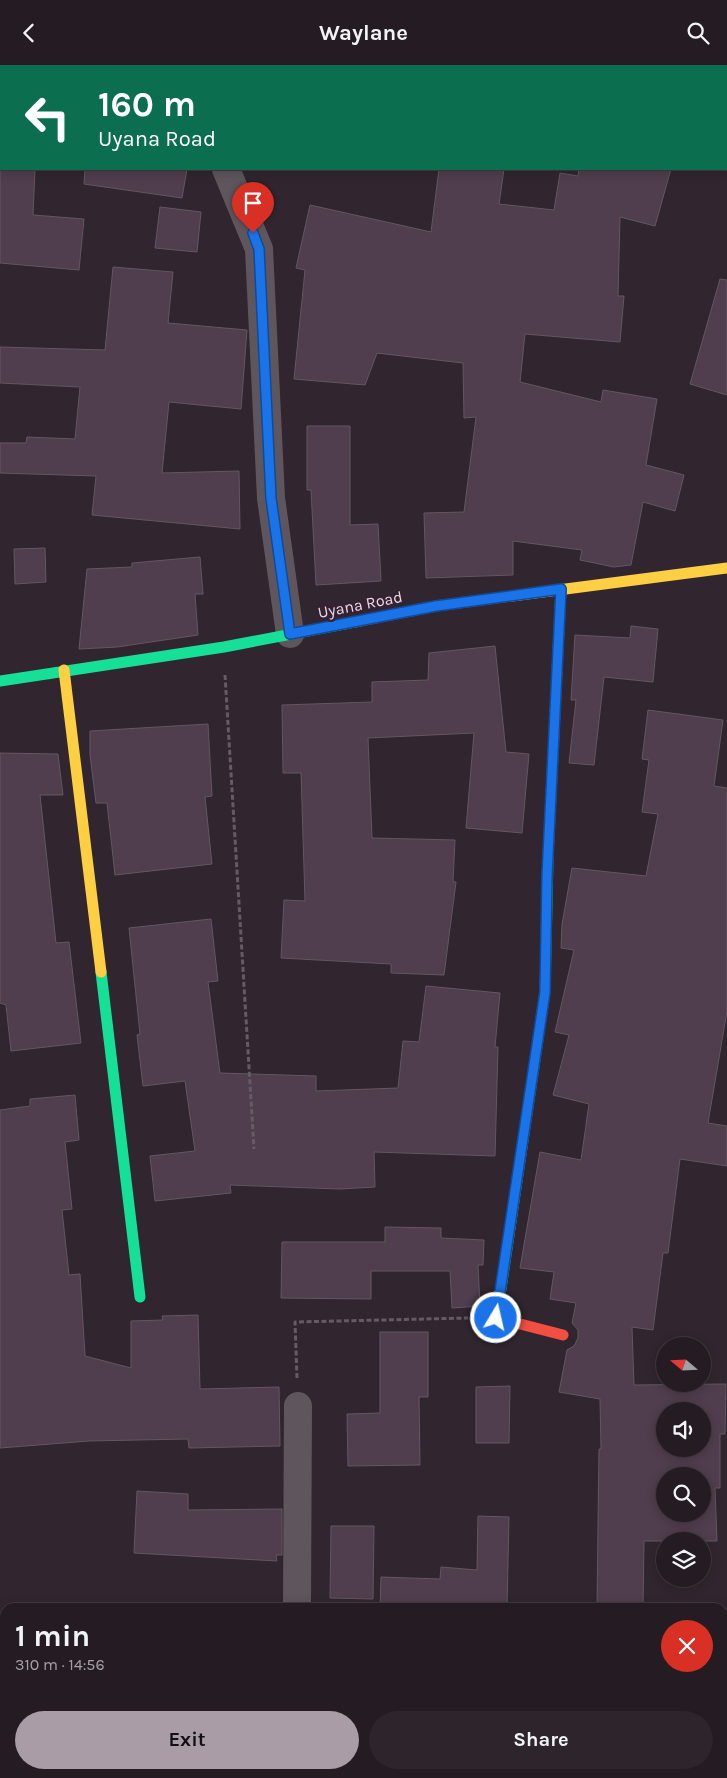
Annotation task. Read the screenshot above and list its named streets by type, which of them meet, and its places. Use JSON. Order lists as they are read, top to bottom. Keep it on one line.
{"streets":{"street":["Uyana Road"]},"north":"left","page":{"header":"Waylane","turn":["160 m","Uyana Road"],"heading":["1 min","310 m · 14:56"],"buttons":["Exit","Share"]}}
